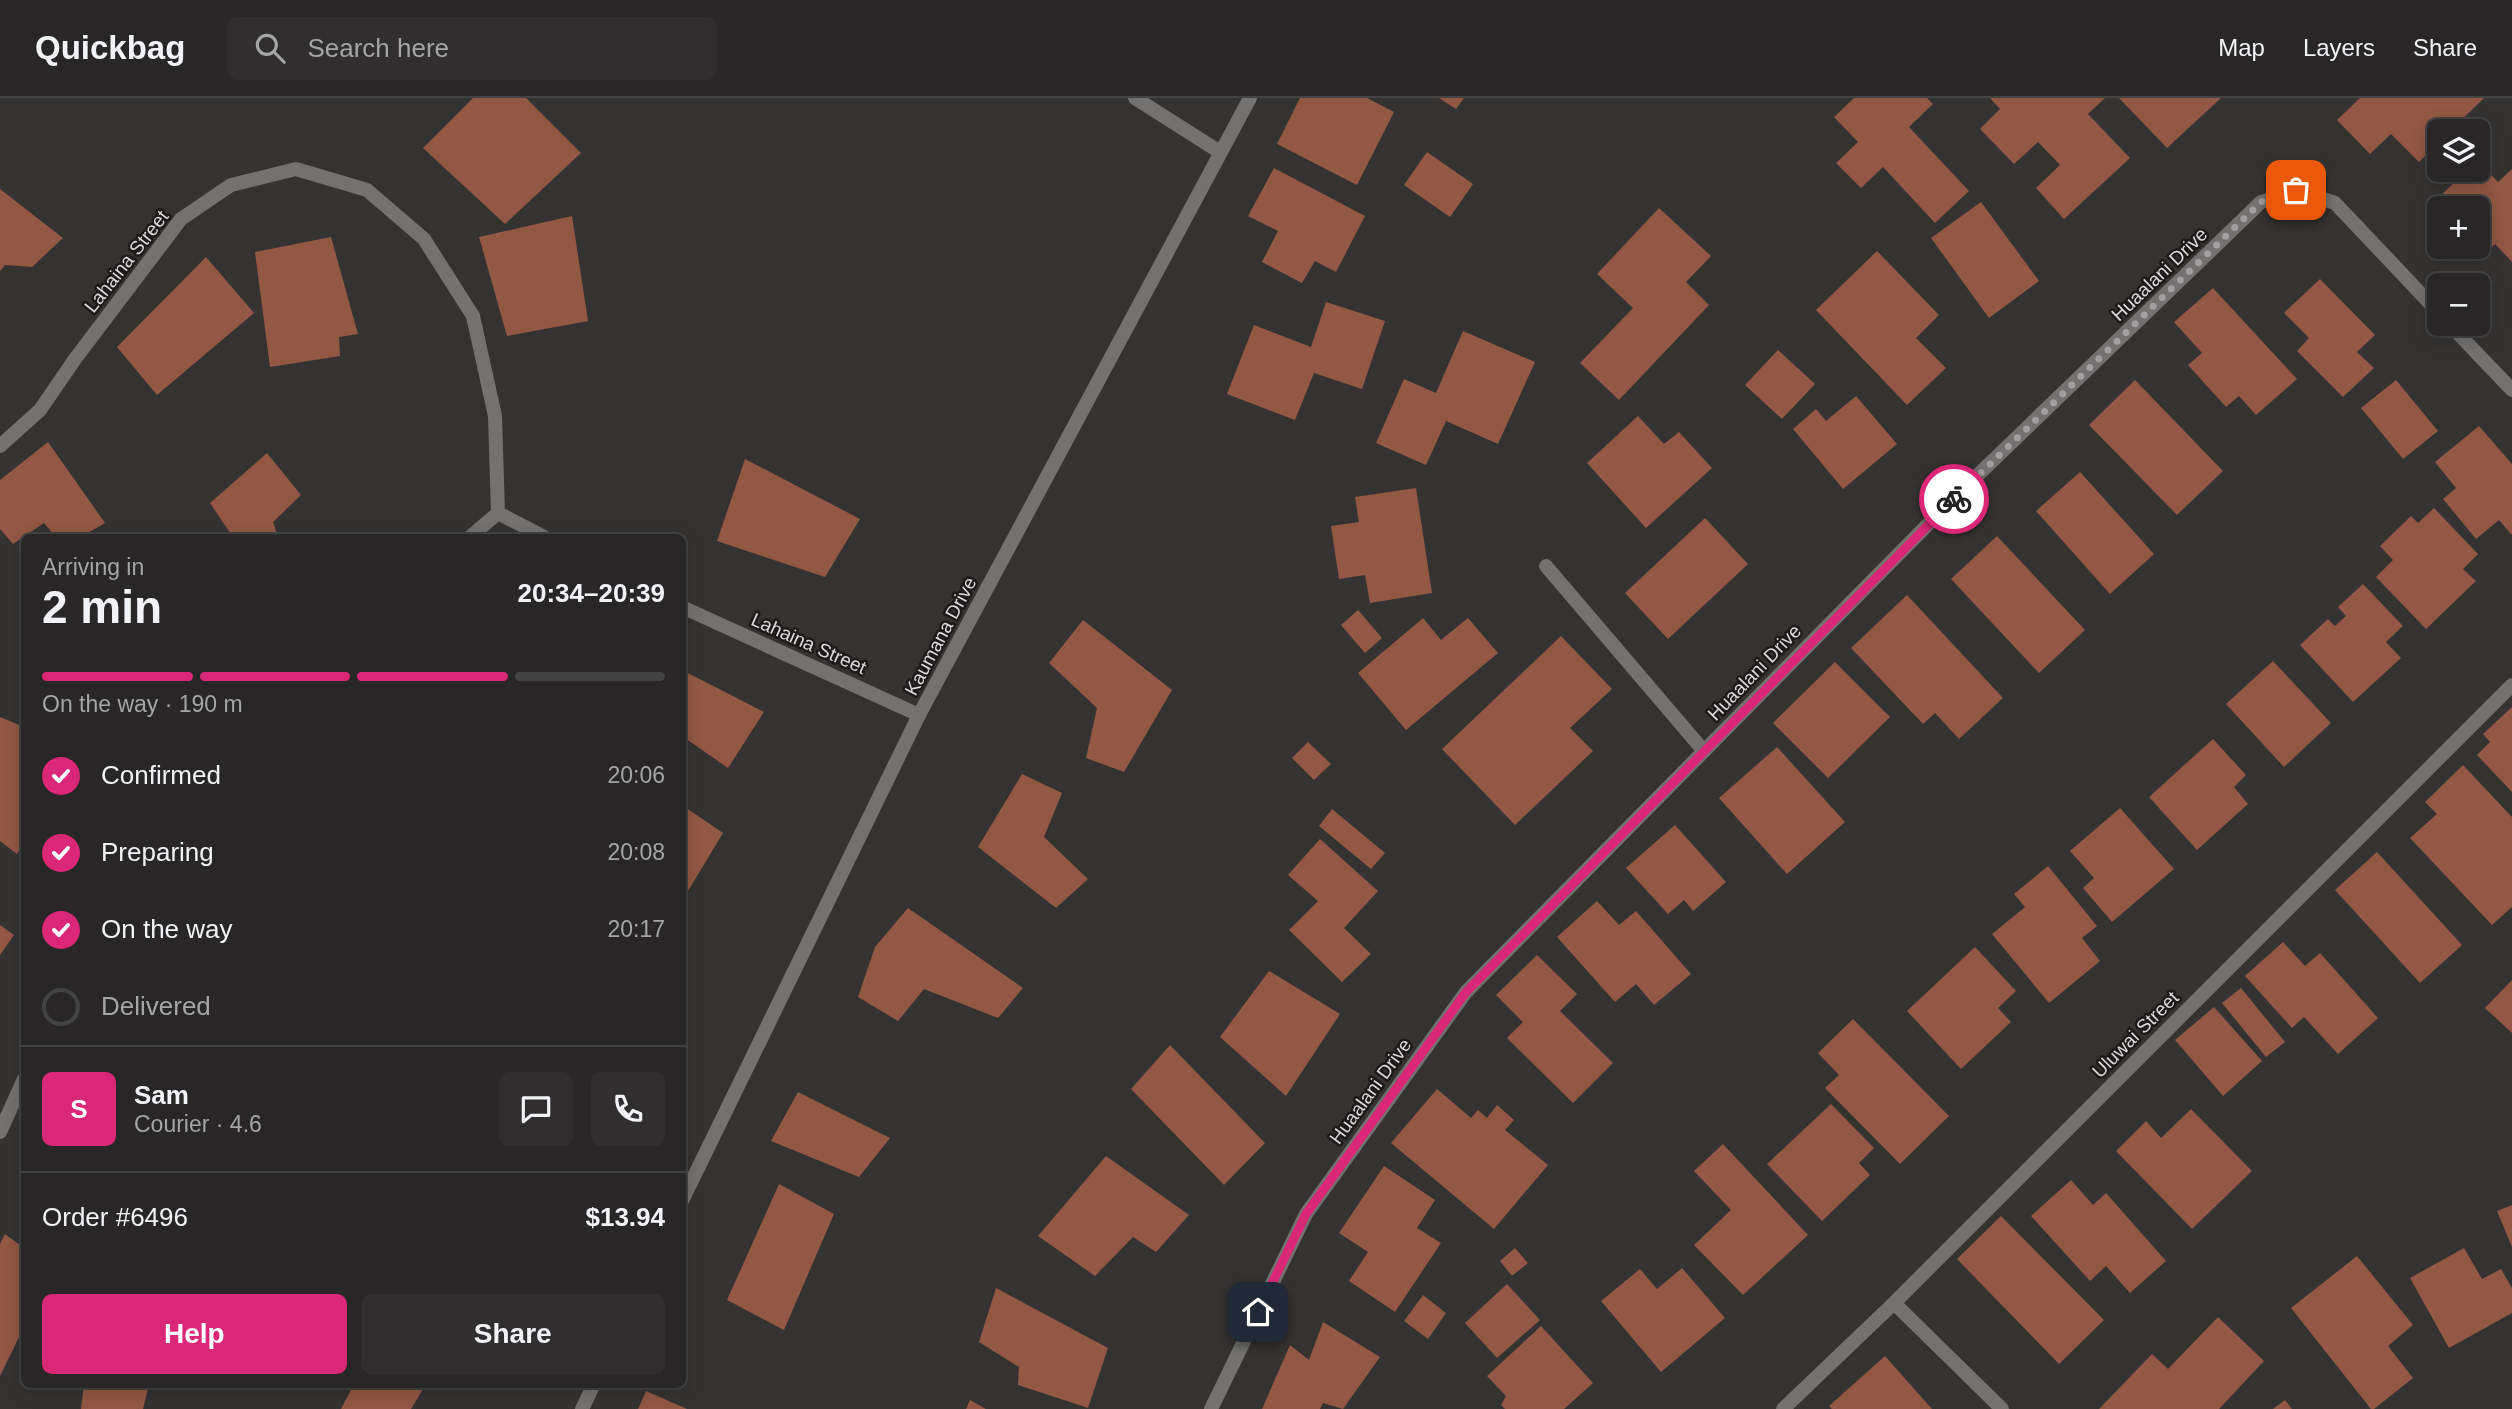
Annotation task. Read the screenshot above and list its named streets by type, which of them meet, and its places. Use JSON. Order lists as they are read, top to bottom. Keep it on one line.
{"streets":{"street":["Lahaina Street","Huaalani Drive","Kaumana Drive","Uluwai Street"]},"crossings":[["Lahaina Street","Kaumana Drive"]],"page":{"header":"Quickbag","search":"Search here","nav":["Map","Layers","Share"],"map_buttons":["+","−"],"heading":["2 min","Arriving in","20:34–20:39"],"panel":["Sam","Courier · 4.6","Order #6496","$13.94"],"bar":"On the way · 190 m","list":[["Confirmed","20:06"],["Preparing","20:08"],["On the way","20:17"],"Delivered"],"round":"S","buttons":["Help","Share"]}}
